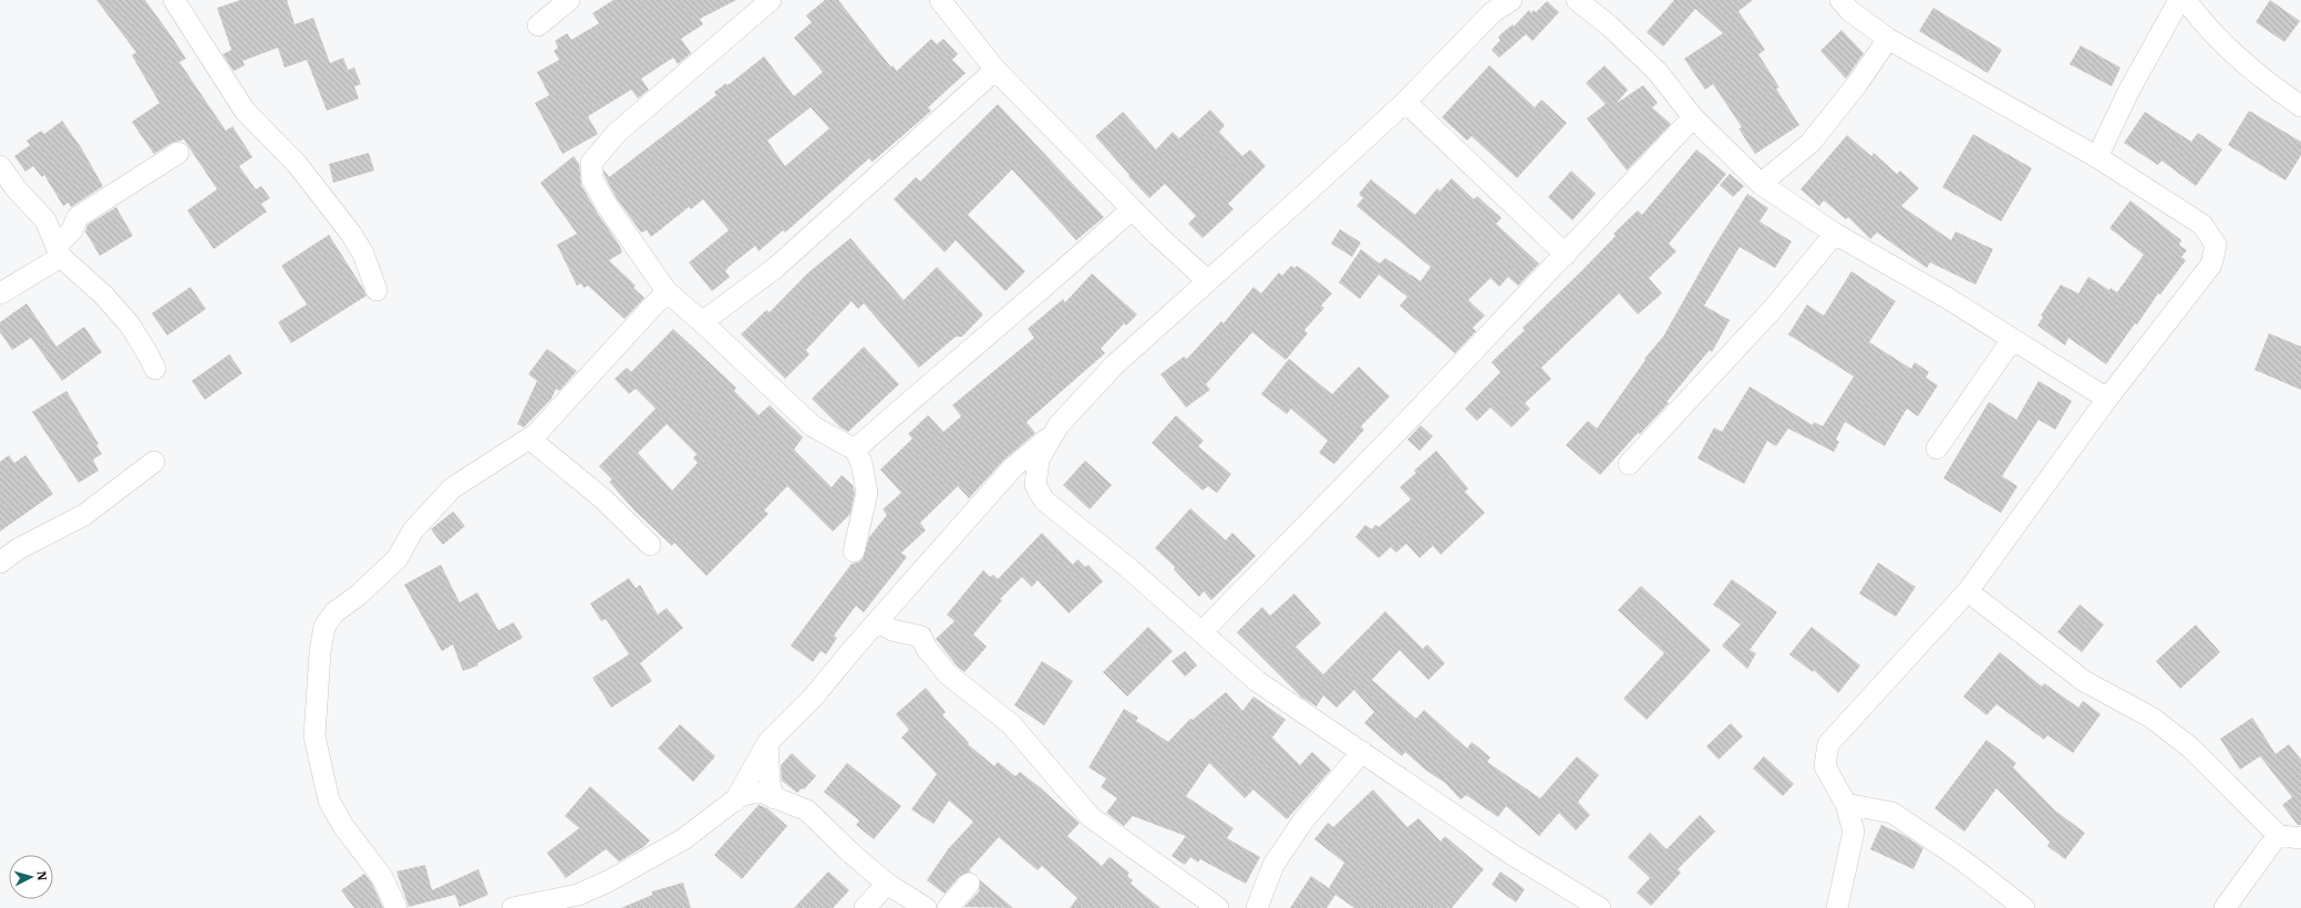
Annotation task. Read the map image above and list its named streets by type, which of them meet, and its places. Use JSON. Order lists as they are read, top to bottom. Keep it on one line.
{"north":"right"}
